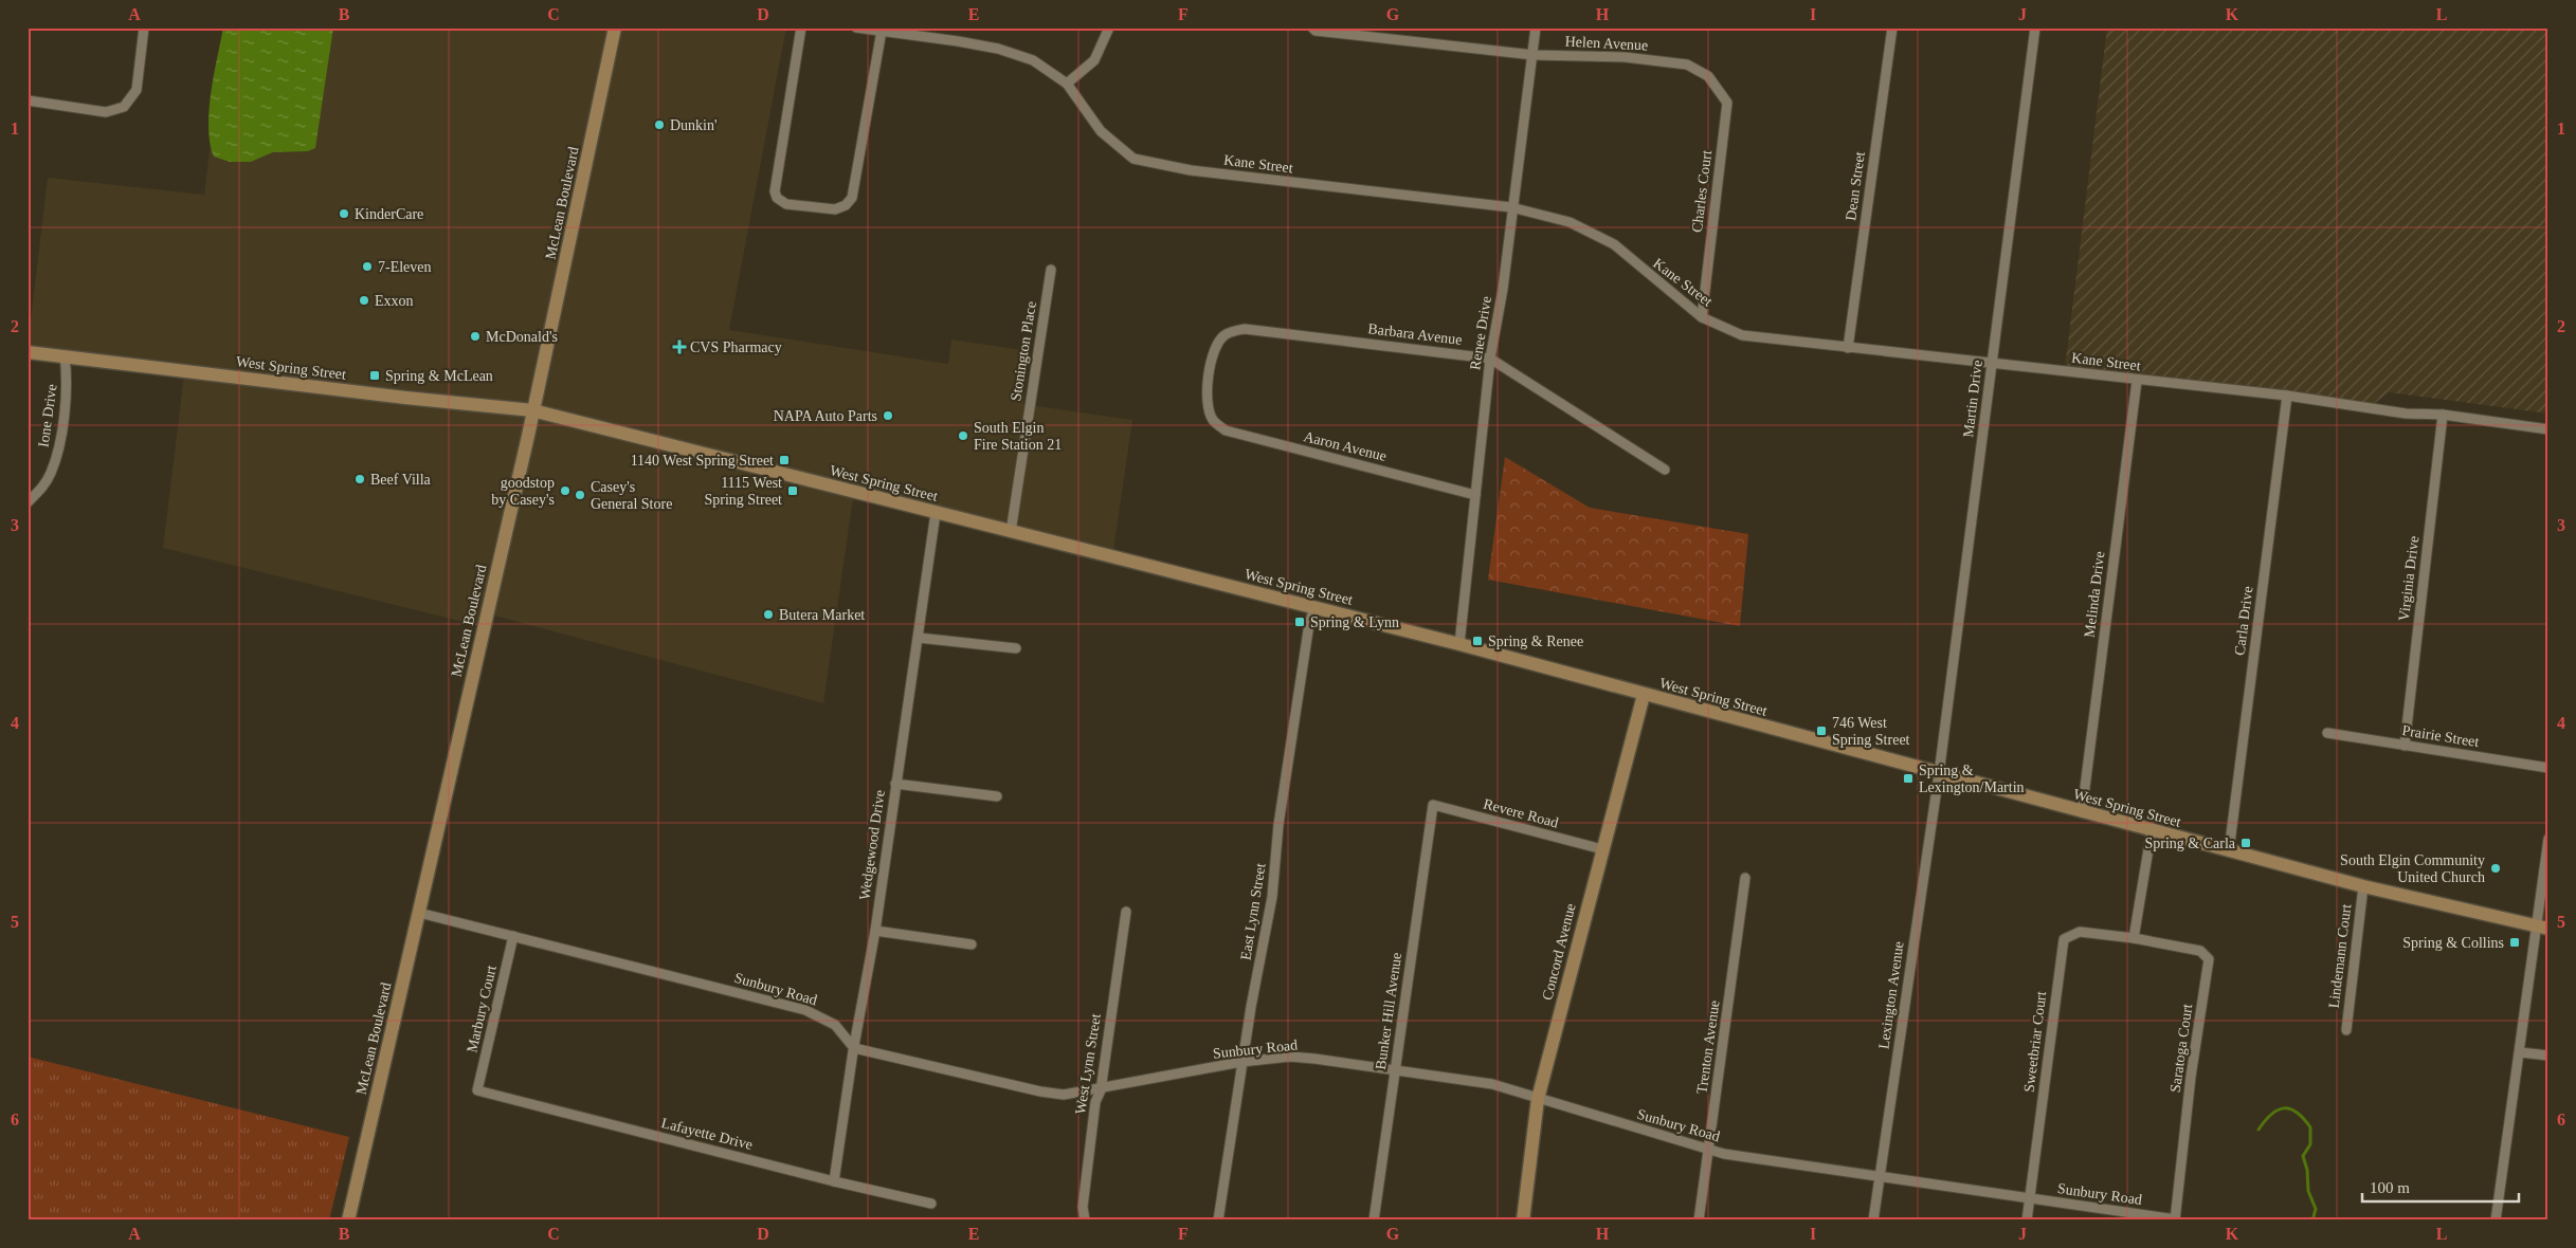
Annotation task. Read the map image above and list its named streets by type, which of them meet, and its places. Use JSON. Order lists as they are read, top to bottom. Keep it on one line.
{"streets":{"main road":["McLean Boulevard","West Spring Street","Concord Avenue"],"street":["Helen Avenue","Kane Street","Dean Street","Charles Court","Renee Drive","Barbara Avenue","Stonington Place","Martin Drive","Ione Drive","Aaron Avenue","Virginia Drive","Melinda Drive","Carla Drive","Prairie Street","Revere Road","Wedgewood Drive","East Lynn Street","Lindemann Court","Sunbury Road","Lexington Avenue","Marbury Court","Bunker Hill Avenue","Sweetbriar Court","Trenton Avenue","Saratoga Court","West Lynn Street","Lafayette Drive"]},"crossings":[["Helen Avenue","Charles Court"],["Helen Avenue","Renee Drive"],["Kane Street","Dean Street"],["Kane Street","Charles Court"],["Kane Street","Renee Drive"],["Kane Street","Martin Drive"],["Kane Street","Virginia Drive"],["Kane Street","Melinda Drive"],["Kane Street","Carla Drive"],["McLean Boulevard","West Spring Street"],["McLean Boulevard","Sunbury Road"],["Renee Drive","Barbara Avenue"],["Renee Drive","West Spring Street"],["Renee Drive","Aaron Avenue"],["Barbara Avenue","Aaron Avenue"],["Stonington Place","West Spring Street"],["West Spring Street","Martin Drive"],["West Spring Street","Ione Drive"],["West Spring Street","Melinda Drive"],["West Spring Street","Carla Drive"],["West Spring Street","Wedgewood Drive"],["West Spring Street","East Lynn Street"],["West Spring Street","Concord Avenue"],["West Spring Street","Lindemann Court"],["West Spring Street","Lexington Avenue"],["Martin Drive","Lexington Avenue"],["Virginia Drive","Prairie Street"],["Revere Road","Concord Avenue"],["Revere Road","Bunker Hill Avenue"],["Wedgewood Drive","Sunbury Road"],["Wedgewood Drive","Lafayette Drive"],["East Lynn Street","Sunbury Road"],["Concord Avenue","Sunbury Road"],["Sunbury Road","Lexington Avenue"],["Sunbury Road","Marbury Court"],["Sunbury Road","Bunker Hill Avenue"],["Sunbury Road","Sweetbriar Court"],["Sunbury Road","Trenton Avenue"],["Sunbury Road","Saratoga Court"],["Sunbury Road","West Lynn Street"],["Marbury Court","Lafayette Drive"],["Sweetbriar Court","Saratoga Court"]],"places":{"other":["Dunkin'","KinderCare","7-Eleven","Exxon","McDonald's","NAPA Auto Parts","South Elgin Fire Station 21","Beef Villa","goodstop by Casey's","Casey's General Store","Butera Market","South Elgin Community United Church"],"health":["CVS Pharmacy"],"transit":["Spring & McLean","1140 West Spring Street","1115 West Spring Street","Spring & Lynn","Spring & Renee","746 West Spring Street","Spring & Lexington/Martin","Spring & Carla","Spring & Collins"]},"scale_bar":"100 m","grid":{"columns":["A","B","C","D","E","F","G","H","I","J","K","L"],"rows":["1","2","3","4","5","6"]}}
